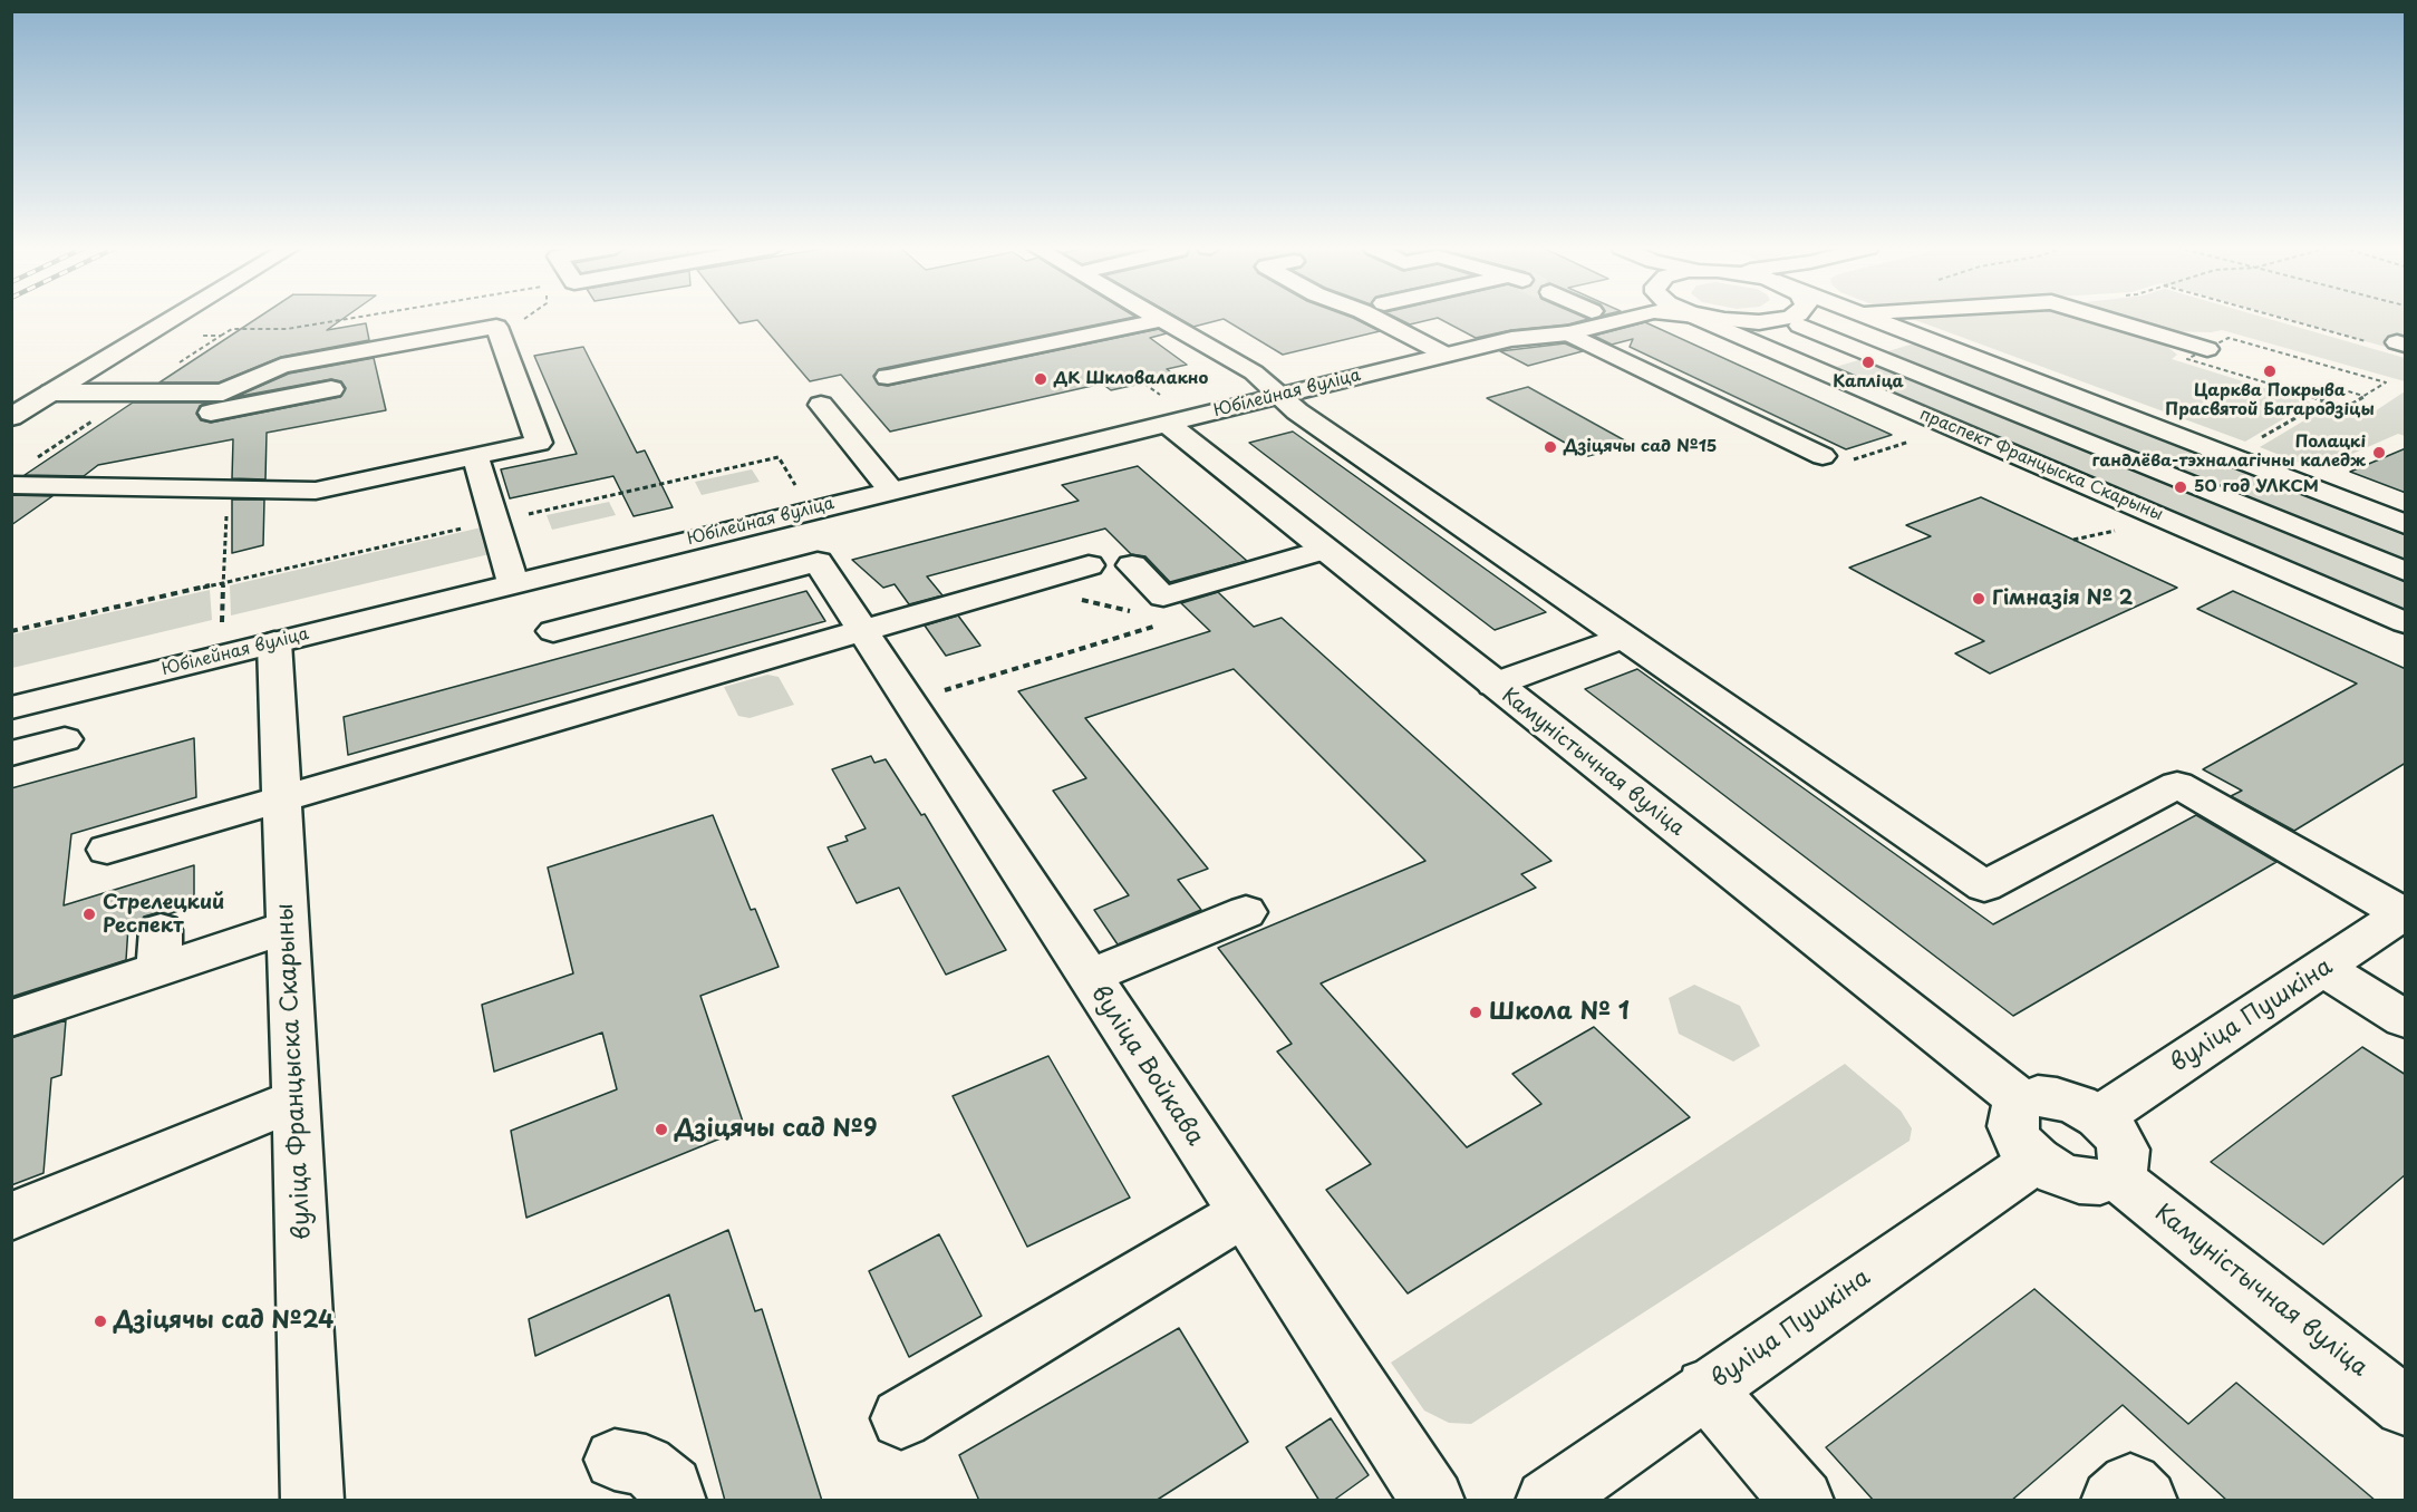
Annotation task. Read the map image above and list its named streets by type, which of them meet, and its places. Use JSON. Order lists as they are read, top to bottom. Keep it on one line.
{"streets":{"street":["Юбілейная вуліца","праспект Францыска Скарыны","Камуністычная вуліца","вуліца Пушкіна","вуліца Войкава","вуліца Францыска Скарыны"]},"crossings":[["Юбілейная вуліца","Камуністычная вуліца"],["Юбілейная вуліца","вуліца Францыска Скарыны"],["Камуністычная вуліца","вуліца Пушкіна"]],"places":["Капліца","Царква Покрыва Прасвятой Багародзіцы","ДК Шкловалакно","Дзіцячы сад №15","Полацкі гандлёва-тэхналагічны каледж","50 год УЛКСМ","Гімназія № 2","Стрелецкий Респект","Школа № 1","Дзіцячы сад №9","Дзіцячы сад №24"]}
